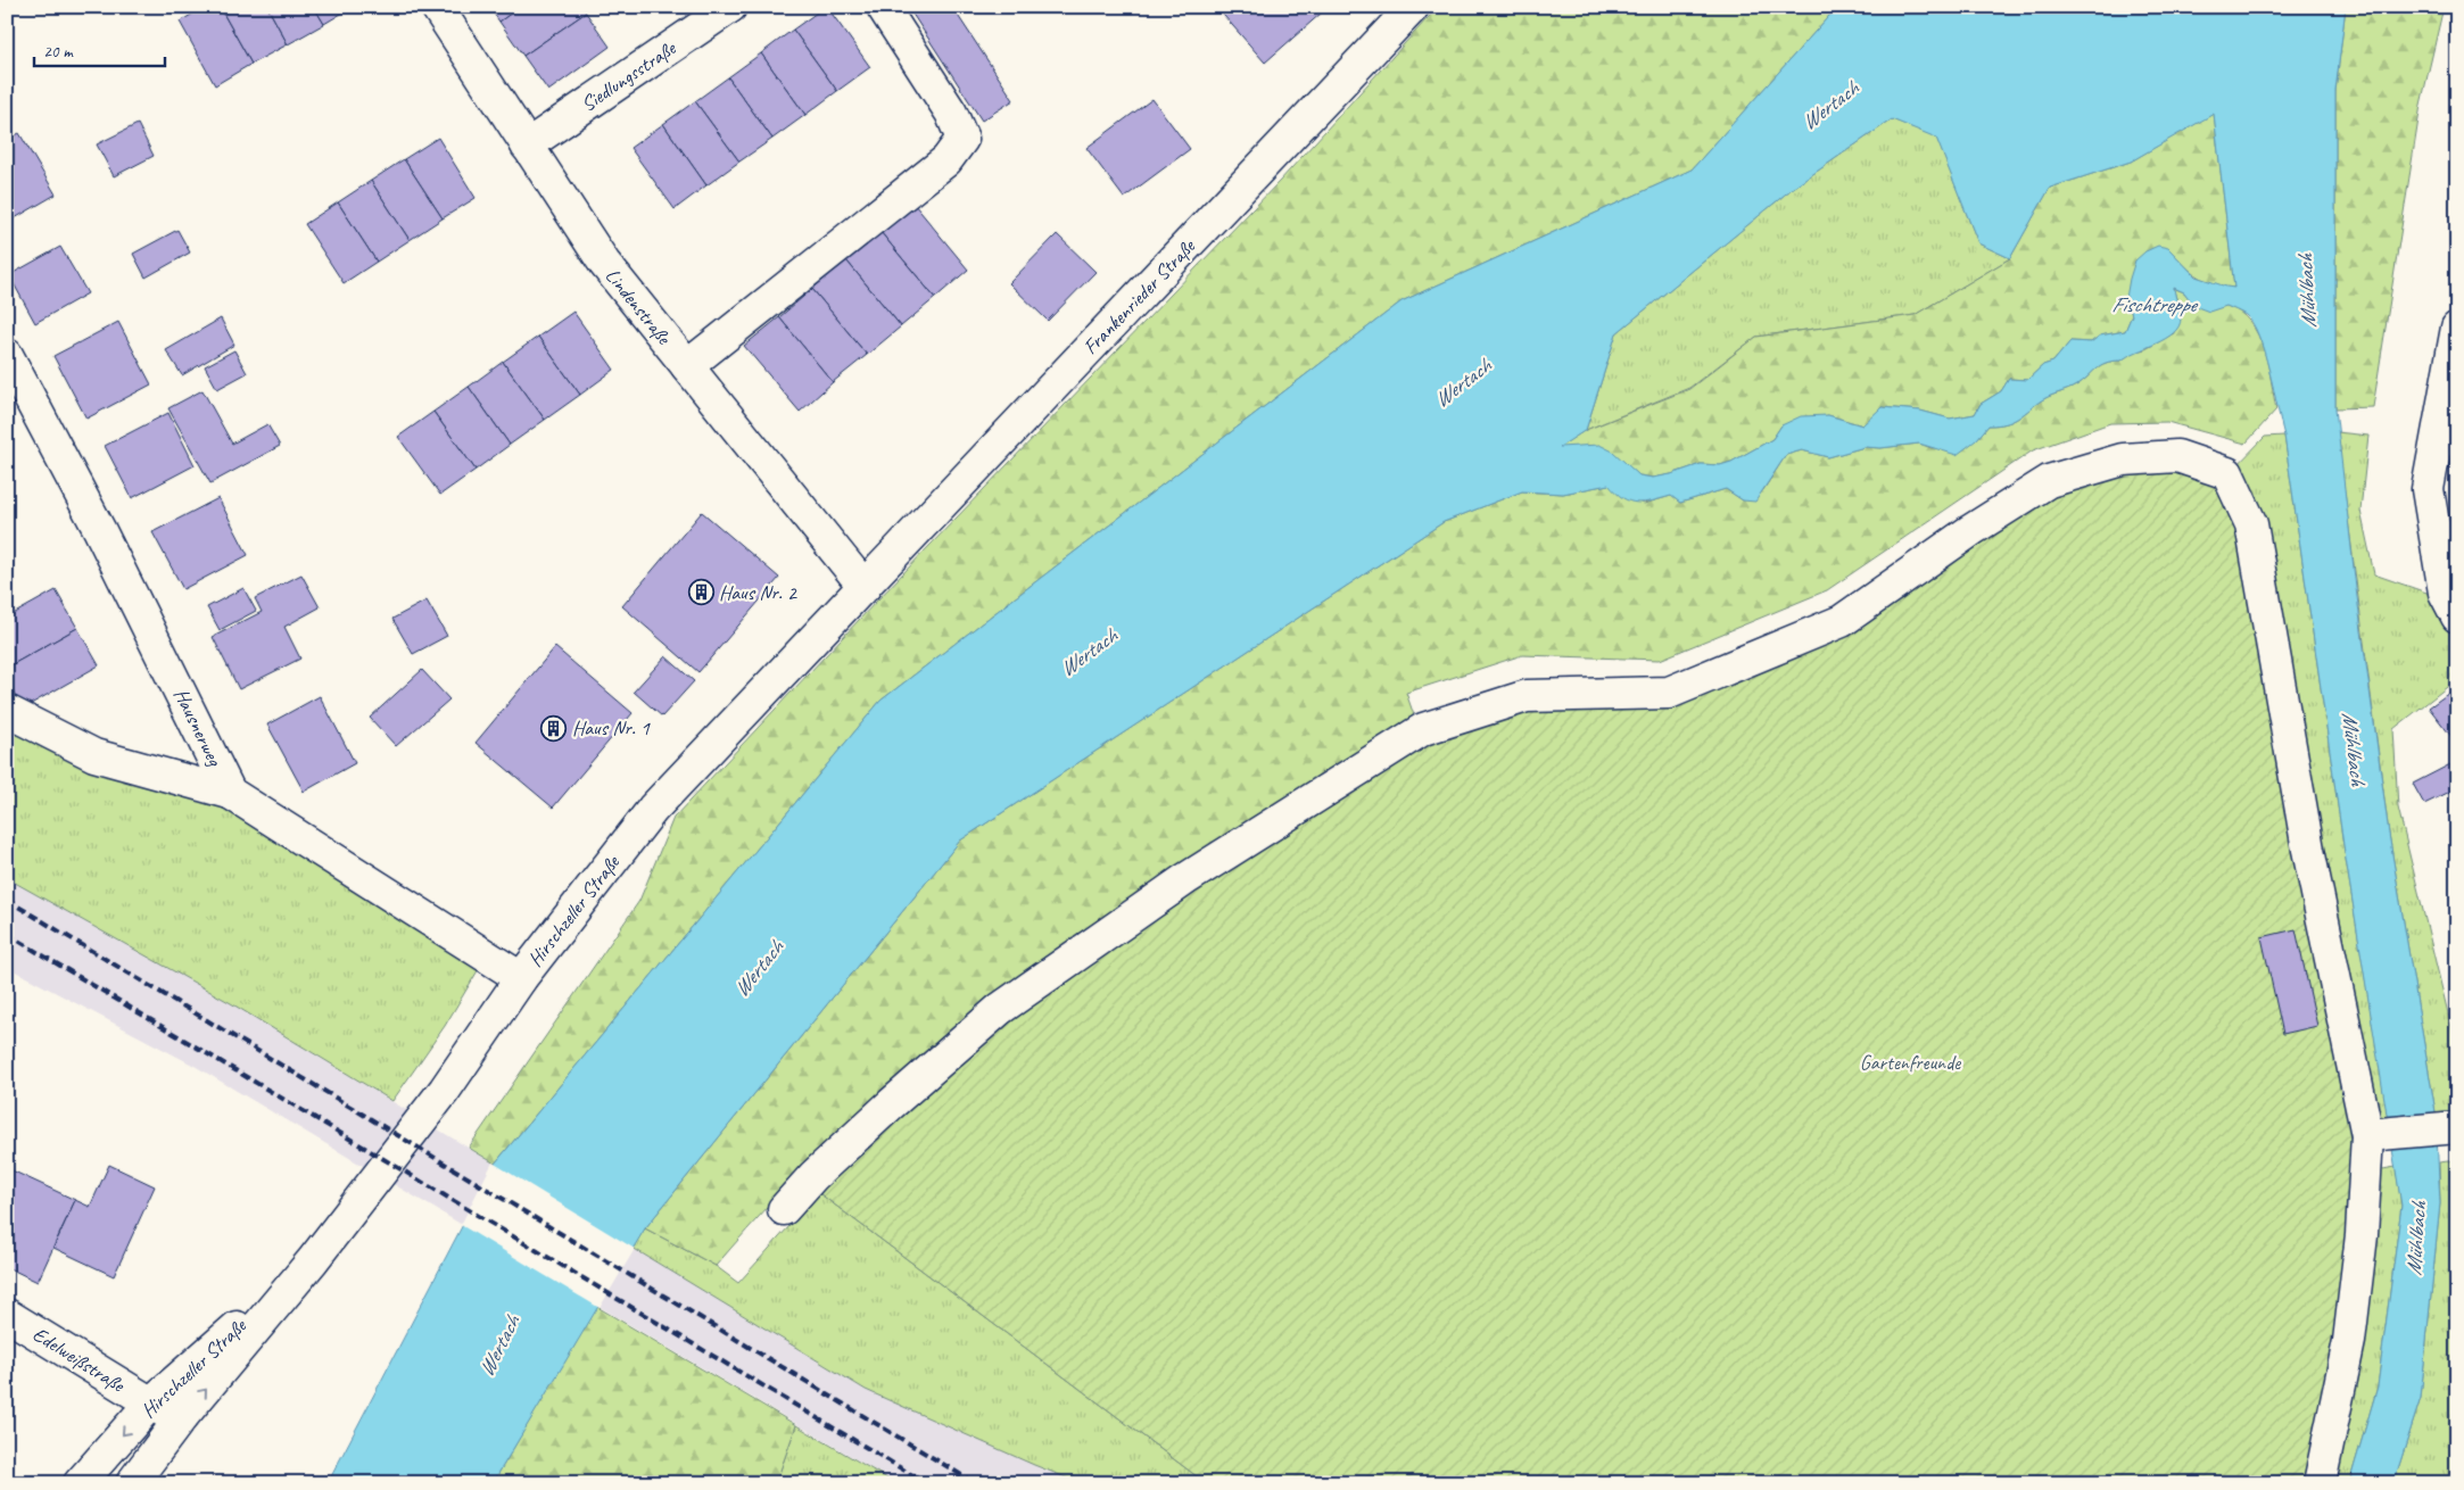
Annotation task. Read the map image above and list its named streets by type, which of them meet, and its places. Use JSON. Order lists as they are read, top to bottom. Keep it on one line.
{"streets":{"street":["Siedlungsstraße","Frankenrieder Straße","Lindenstraße","Hausnerweg","Hirschzeller Straße","Edelweißstraße"]},"crossings":[["Siedlungsstraße","Lindenstraße"],["Frankenrieder Straße","Lindenstraße"],["Frankenrieder Straße","Hirschzeller Straße"],["Lindenstraße","Hirschzeller Straße"],["Hirschzeller Straße","Edelweißstraße"]],"water":["Wertach","Mühlbach","Fischtreppe"],"parks":["Gartenfreunde"],"places":{"building":["Haus Nr. 2","Haus Nr. 1"]},"scale_bar":"20 m"}
